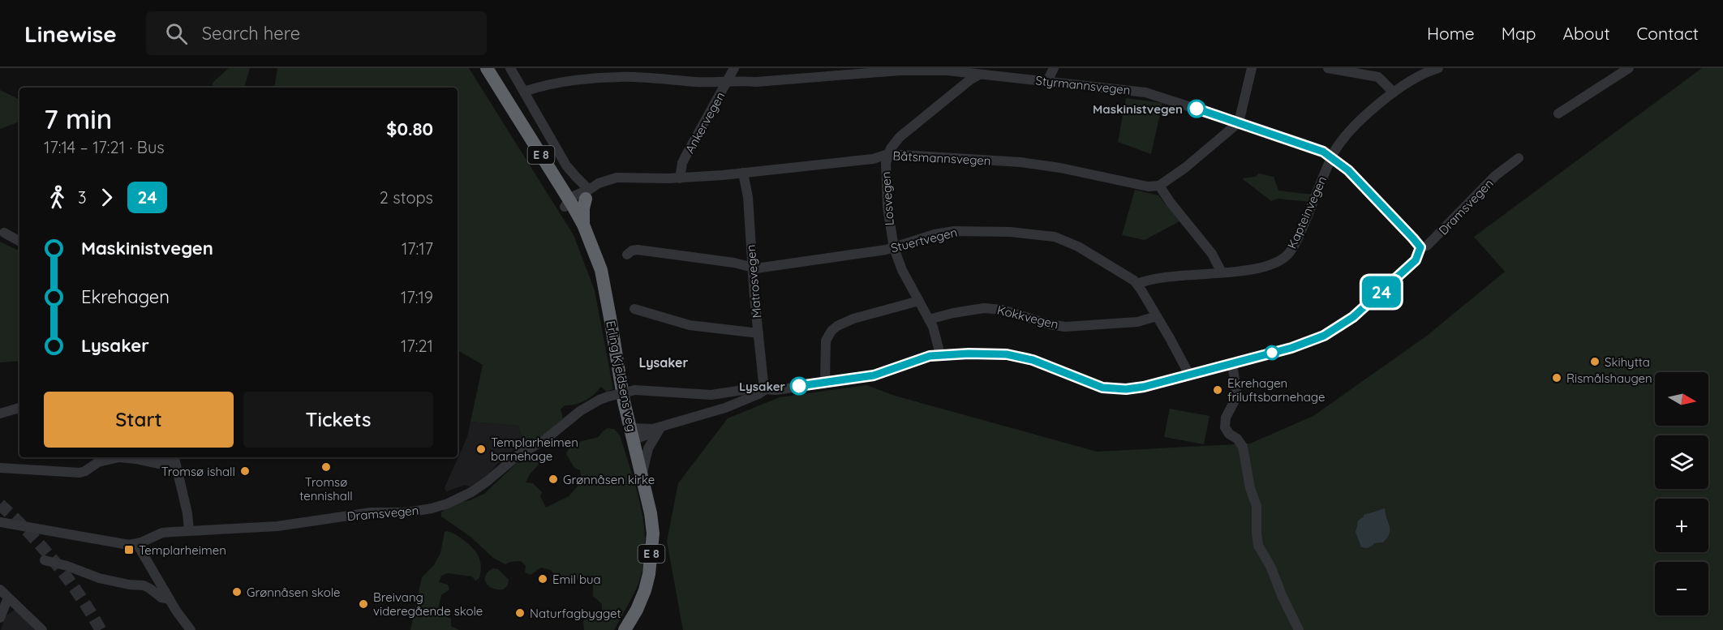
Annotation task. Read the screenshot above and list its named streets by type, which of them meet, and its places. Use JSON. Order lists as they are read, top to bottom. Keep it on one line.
{"streets":{"highway":["E 8","Erling Kjeldsens veg"],"street":["Styrmannsvegen","Ankervegen","Båtsmannsvegen","Losvegen","Dramsvegen","Kapteinvegen","Stuertvegen","Matrosvegen","Kokkvegen"]},"crossings":[["Styrmannsvegen","Ankervegen"],["Styrmannsvegen","Losvegen"],["Styrmannsvegen","Dramsvegen"],["Styrmannsvegen","Kapteinvegen"],["Ankervegen","Båtsmannsvegen"],["E 8","Båtsmannsvegen"],["E 8","Erling Kjeldsens veg"],["Båtsmannsvegen","Losvegen"],["Båtsmannsvegen","Matrosvegen"],["Båtsmannsvegen","Erling Kjeldsens veg"],["Losvegen","Dramsvegen"],["Losvegen","Stuertvegen"],["Losvegen","Kokkvegen"],["Dramsvegen","Stuertvegen"],["Dramsvegen","Matrosvegen"],["Dramsvegen","Erling Kjeldsens veg"],["Kapteinvegen","Stuertvegen"],["Stuertvegen","Matrosvegen"],["Stuertvegen","Kokkvegen"]],"districts":["Lysaker"],"places":{"other":["Maskinistvegen","Skihytta","Rismålshaugen","Lysaker","Ekrehagen friluftsbarnehage","Templarheimen barnehage","Tromsø tennishall","Tromsø ishall","Grønnåsen kirke","Emil bua","Grønnåsen skole","Breivang videregående skole","Naturfagbygget"],"transit":["Templarheimen"]},"lines":["bus line 24"],"north":"right","page":{"header":"Linewise","search":"Search here","nav":["Home","Map","About","Contact"],"on_map":"24","heading":["7 min","17:14 – 17:21 · Bus","$0.80"],"legs":["3","24","2 stops"],"list":[{"name":"Maskinistvegen","value":"17:17"},{"name":"Ekrehagen","value":"17:19"},{"name":"Lysaker","value":"17:21"}],"map_buttons":["+","−"],"buttons":["Start","Tickets"]}}
